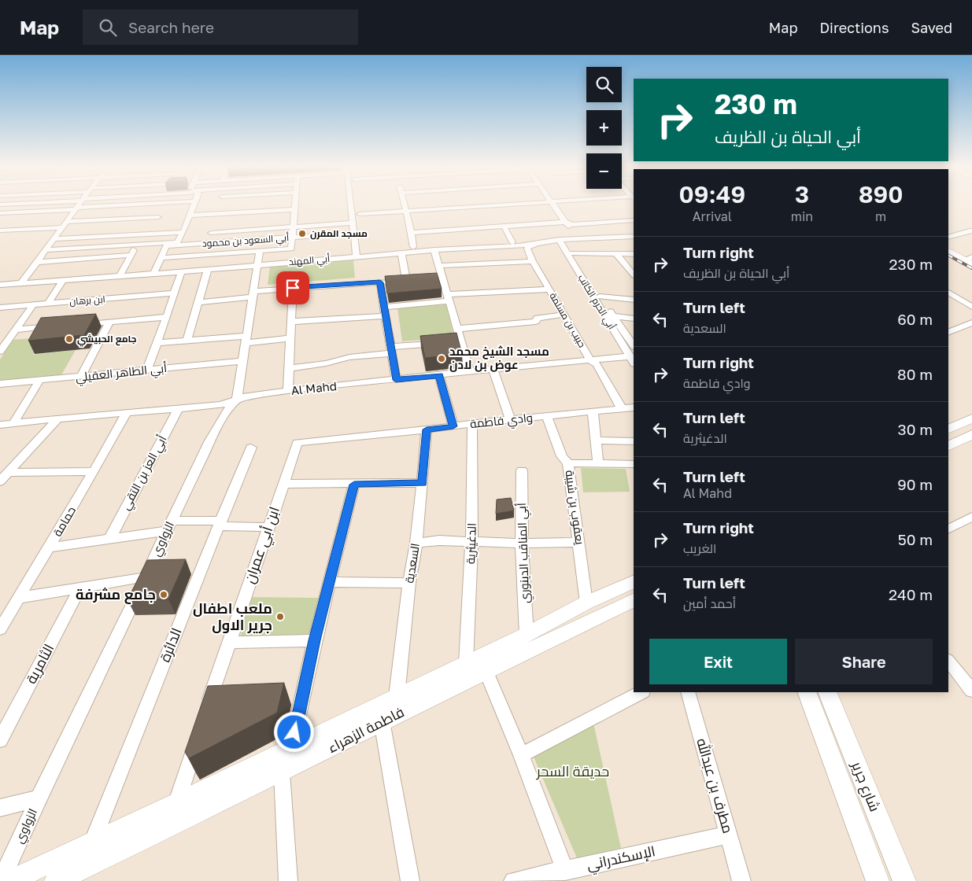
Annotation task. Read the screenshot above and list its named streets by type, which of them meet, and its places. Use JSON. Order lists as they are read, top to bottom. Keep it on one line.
{"streets":{"main road":["فاطمة الزهراء","شارع جرير"],"street":["أبي السعود بن محمود","أبي المهند","ابن برهان","أبي الحرم الكاتب","حبيب بن مسلمة","أبي الطاهر العقيلي","Al Mahd","وادي فاطمة","أبي العز بن التقي","يعقوب بن شيبة","حمامة","الزواوي","الدغيثرية","ابن أبي عمران","أبي المناقب الدينوري","السعدية","الدائرة","الثامرية","مطرف بن عبدالله","الإسكندراني"]},"crossings":[["أبي المهند","أبي الحرم الكاتب"],["أبي المهند","حبيب بن مسلمة"],["أبي المهند","الزواوي"],["أبي الحرم الكاتب","Al Mahd"],["حبيب بن مسلمة","Al Mahd"],["حبيب بن مسلمة","وادي فاطمة"],["أبي الطاهر العقيلي","الزواوي"],["Al Mahd","أبي العز بن التقي"],["Al Mahd","حمامة"],["Al Mahd","الزواوي"],["وادي فاطمة","يعقوب بن شيبة"],["وادي فاطمة","الدغيثرية"],["وادي فاطمة","ابن أبي عمران"],["وادي فاطمة","السعدية"],["مطرف بن عبدالله","الإسكندراني"]],"parks":["حديقة السحر"],"places":["مسجد المقرن","جامع الحبيشي","مسجد الشيخ محمد عوض بن لادن","جامع مشرفة","ملعب اطفال جرير الاول"],"page":{"header":"Map","search":"Search here","nav":["Map","Directions","Saved"],"map_buttons":["+","−"],"turn":["230 m","أبي الحياة بن الظريف"],"eta":["09:49","Arrival","3","min","890","m"],"list":[{"name":"Turn right","note":"أبي الحياة بن الظريف","value":"230 m"},{"name":"Turn left","note":"السعدية","value":"60 m"},{"name":"Turn right","note":"وادي فاطمة","value":"80 m"},{"name":"Turn left","note":"الدغيثرية","value":"30 m"},{"name":"Turn left","note":"Al Mahd","value":"90 m"},{"name":"Turn right","note":"الغريب","value":"50 m"},{"name":"Turn left","note":"أحمد أمين","value":"240 m"}],"buttons":["Exit","Share"]}}
